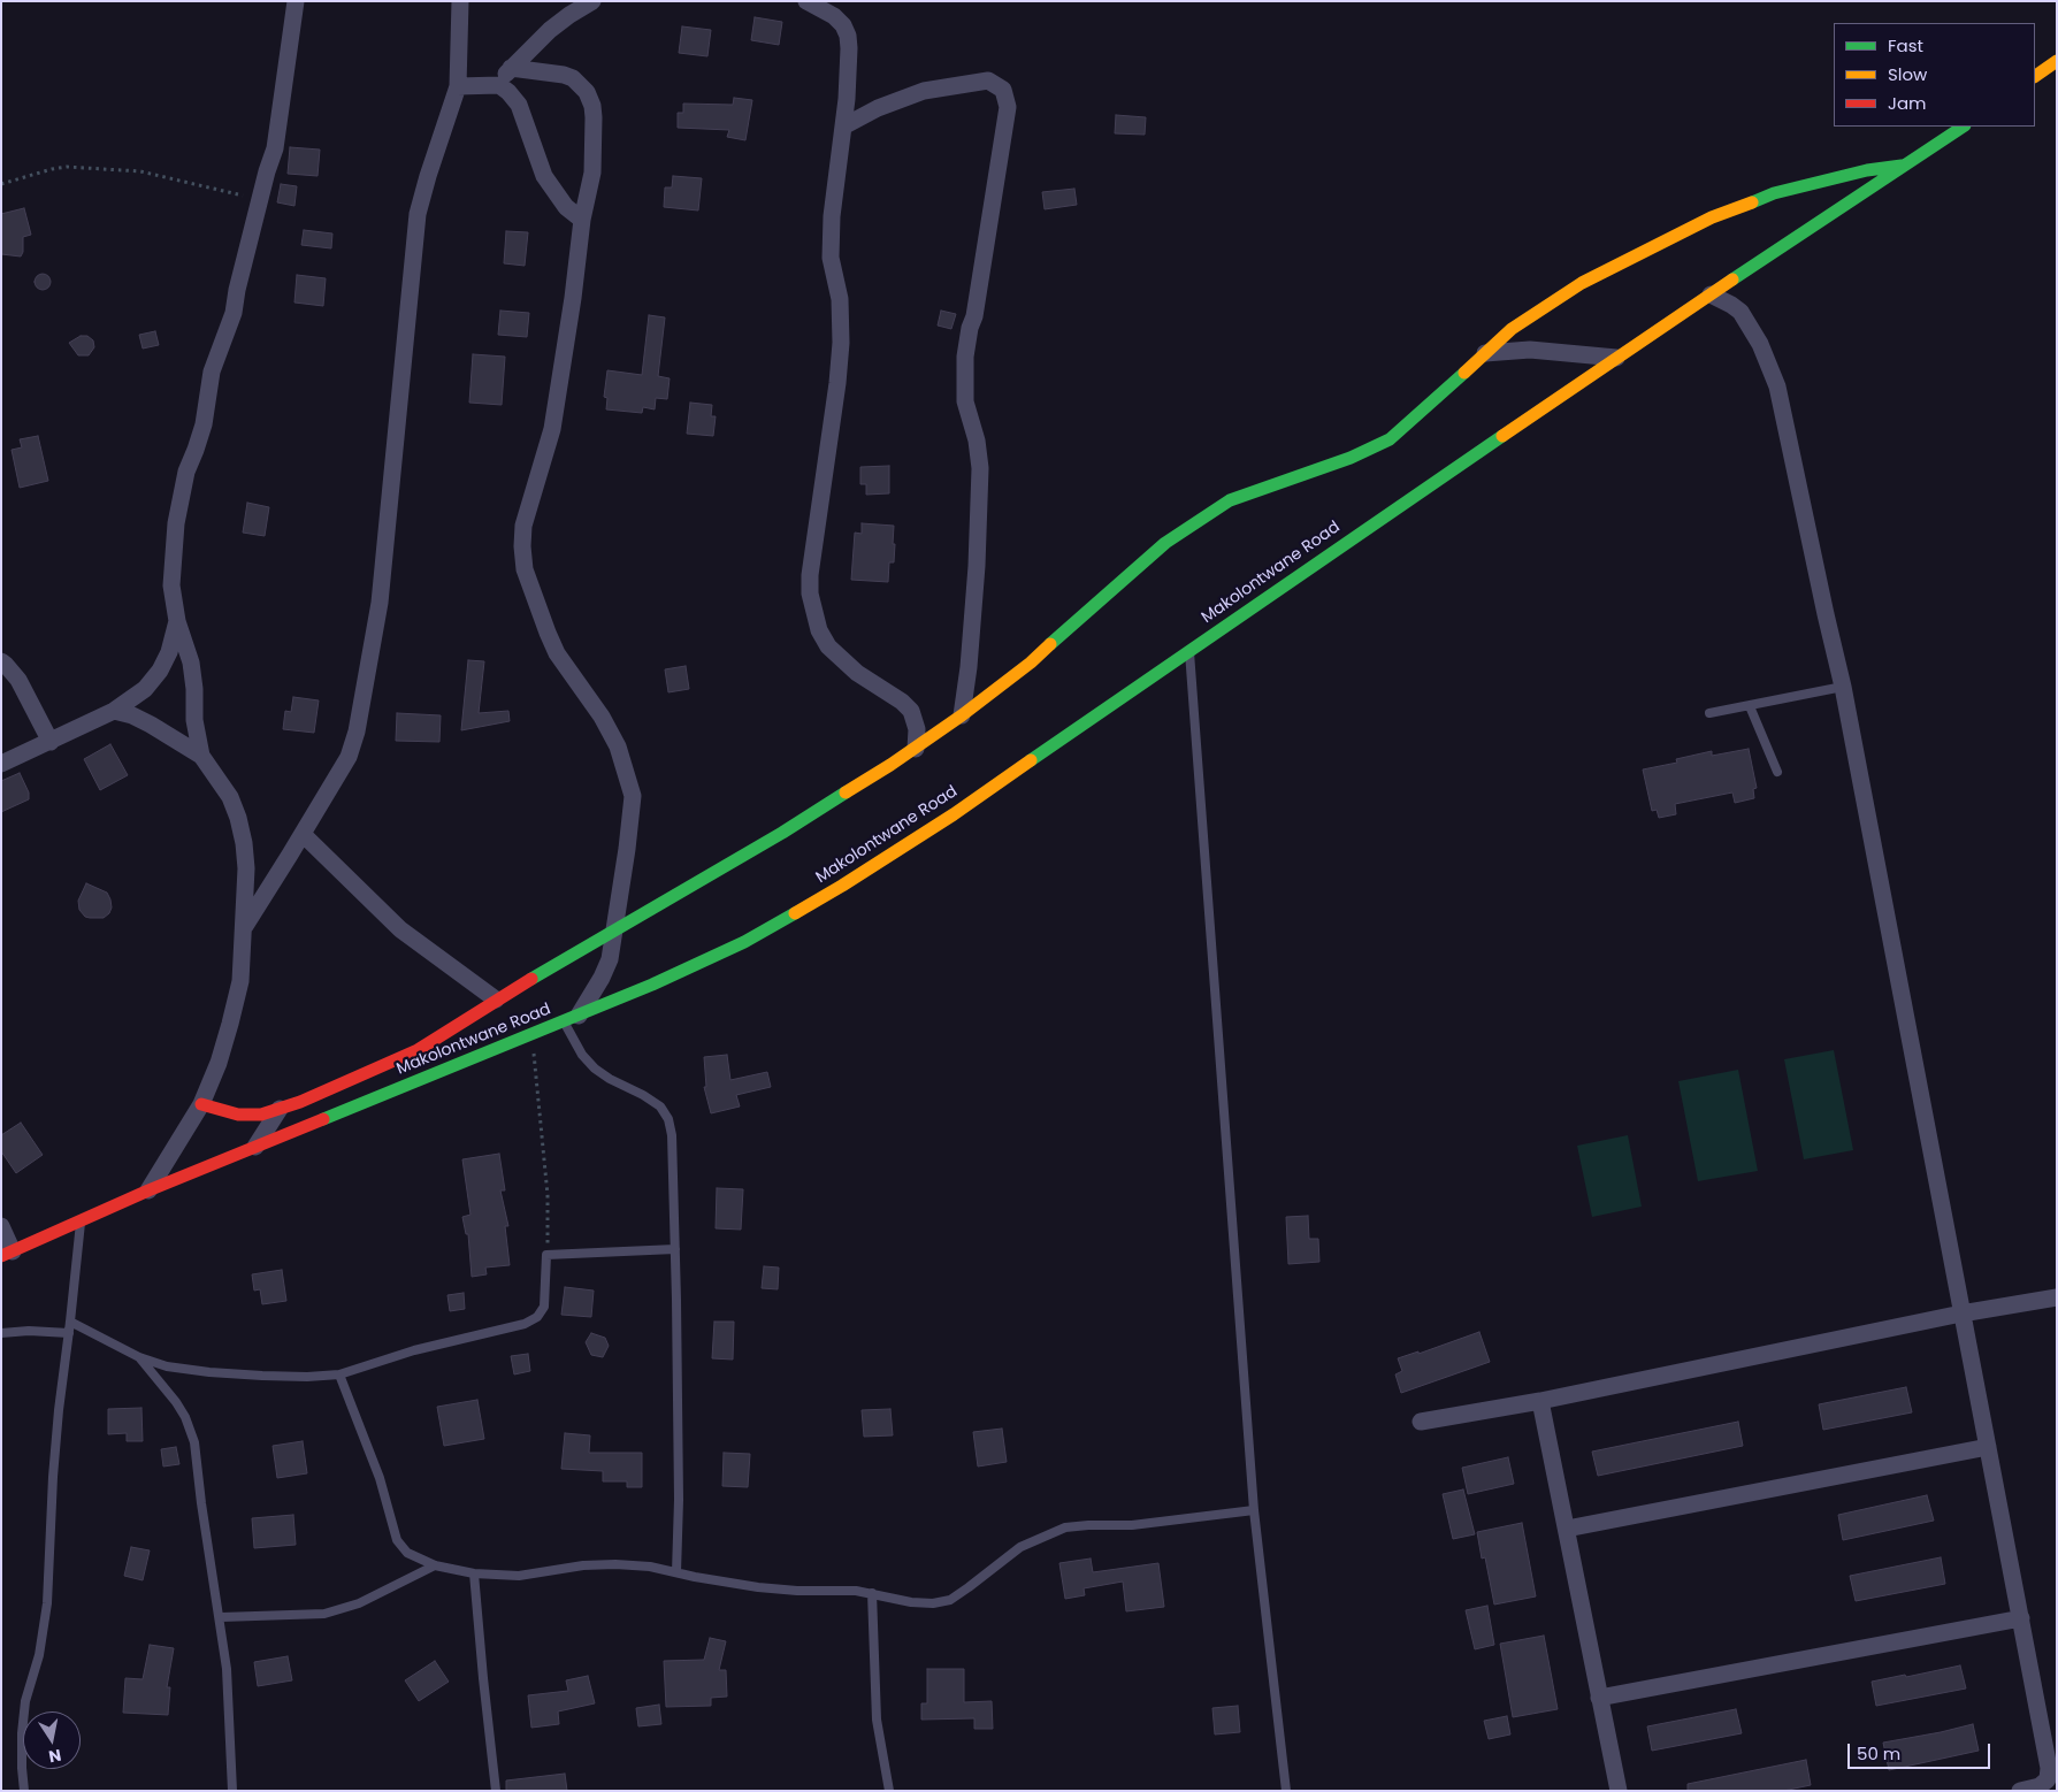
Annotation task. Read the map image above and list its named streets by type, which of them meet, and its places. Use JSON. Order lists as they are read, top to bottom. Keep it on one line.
{"streets":{"main road":["Makolontwane Road"]},"legend":["Fast","Slow","Jam"],"scale_bar":"50 m","north":"bottom"}
